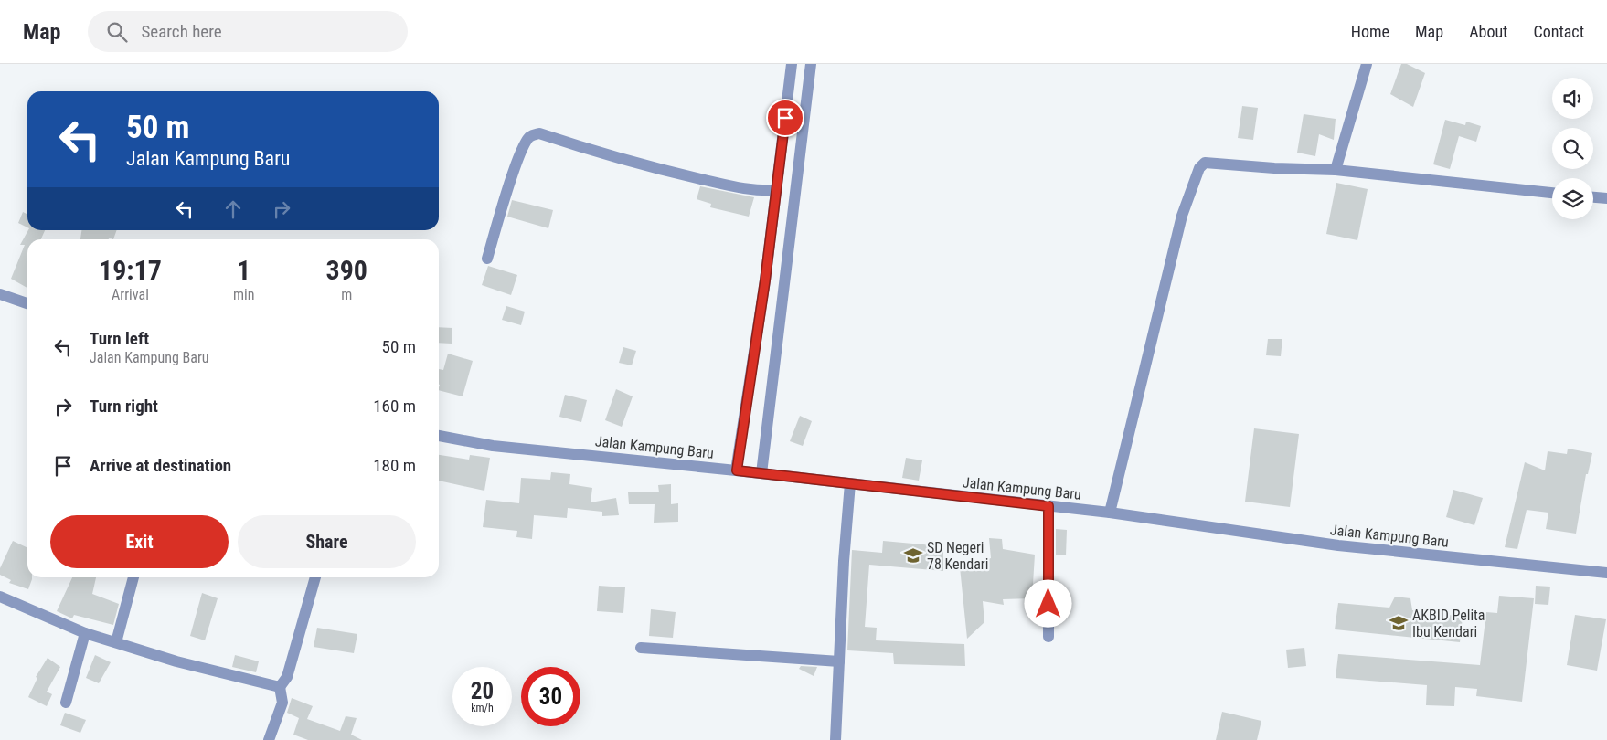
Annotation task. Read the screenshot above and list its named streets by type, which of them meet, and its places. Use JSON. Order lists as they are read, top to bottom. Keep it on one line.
{"streets":{"street":["Jalan Kampung Baru"]},"places":{"school or university":["SD Negeri 78 Kendari","AKBID Pelita Ibu Kendari"]},"page":{"header":"Map","search":"Search here","nav":["Home","Map","About","Contact"],"turn":["50 m","Jalan Kampung Baru"],"eta":["19:17","Arrival","1","min","390","m"],"list":[{"name":"Turn left","note":"Jalan Kampung Baru","value":"50 m"},{"name":"Turn right","value":"160 m"},{"name":"Arrive at destination","value":"180 m"}],"buttons":["Exit","Share"],"speed":"20 km/h","limit":"30"}}
